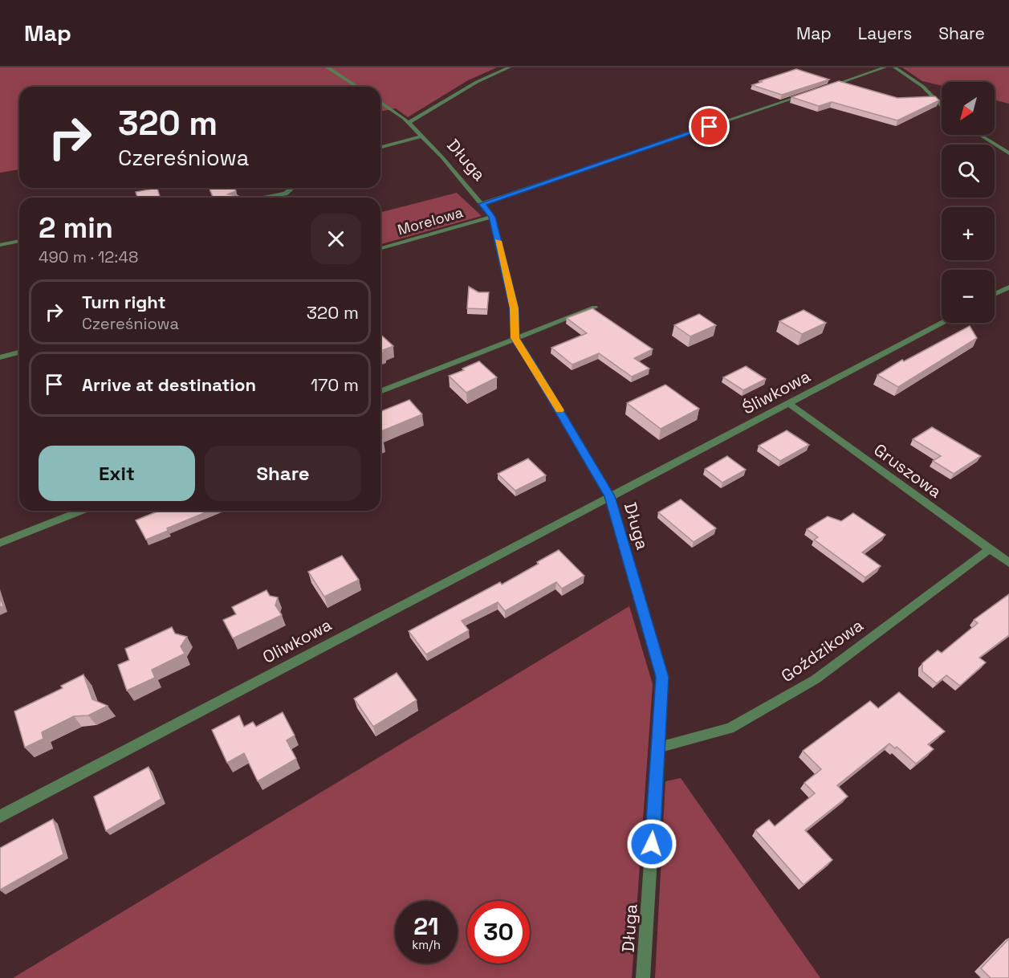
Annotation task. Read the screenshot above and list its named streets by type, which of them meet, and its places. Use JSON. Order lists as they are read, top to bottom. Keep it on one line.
{"streets":{"street":["Długa","Morelowa","Śliwkowa","Gruszowa","Oliwkowa","Goździkowa"]},"crossings":[["Długa","Morelowa"],["Długa","Śliwkowa"],["Długa","Oliwkowa"],["Długa","Goździkowa"],["Śliwkowa","Gruszowa"],["Śliwkowa","Oliwkowa"],["Gruszowa","Goździkowa"]],"north":"bottom left","page":{"header":"Map","nav":["Map","Layers","Share"],"map_buttons":["+","−"],"turn":["320 m","Czereśniowa"],"heading":["2 min","490 m · 12:48"],"list":[{"name":"Turn right","note":"Czereśniowa","value":"320 m"},{"name":"Arrive at destination","value":"170 m"}],"buttons":["Exit","Share"],"speed":"21 km/h","limit":"30"}}
